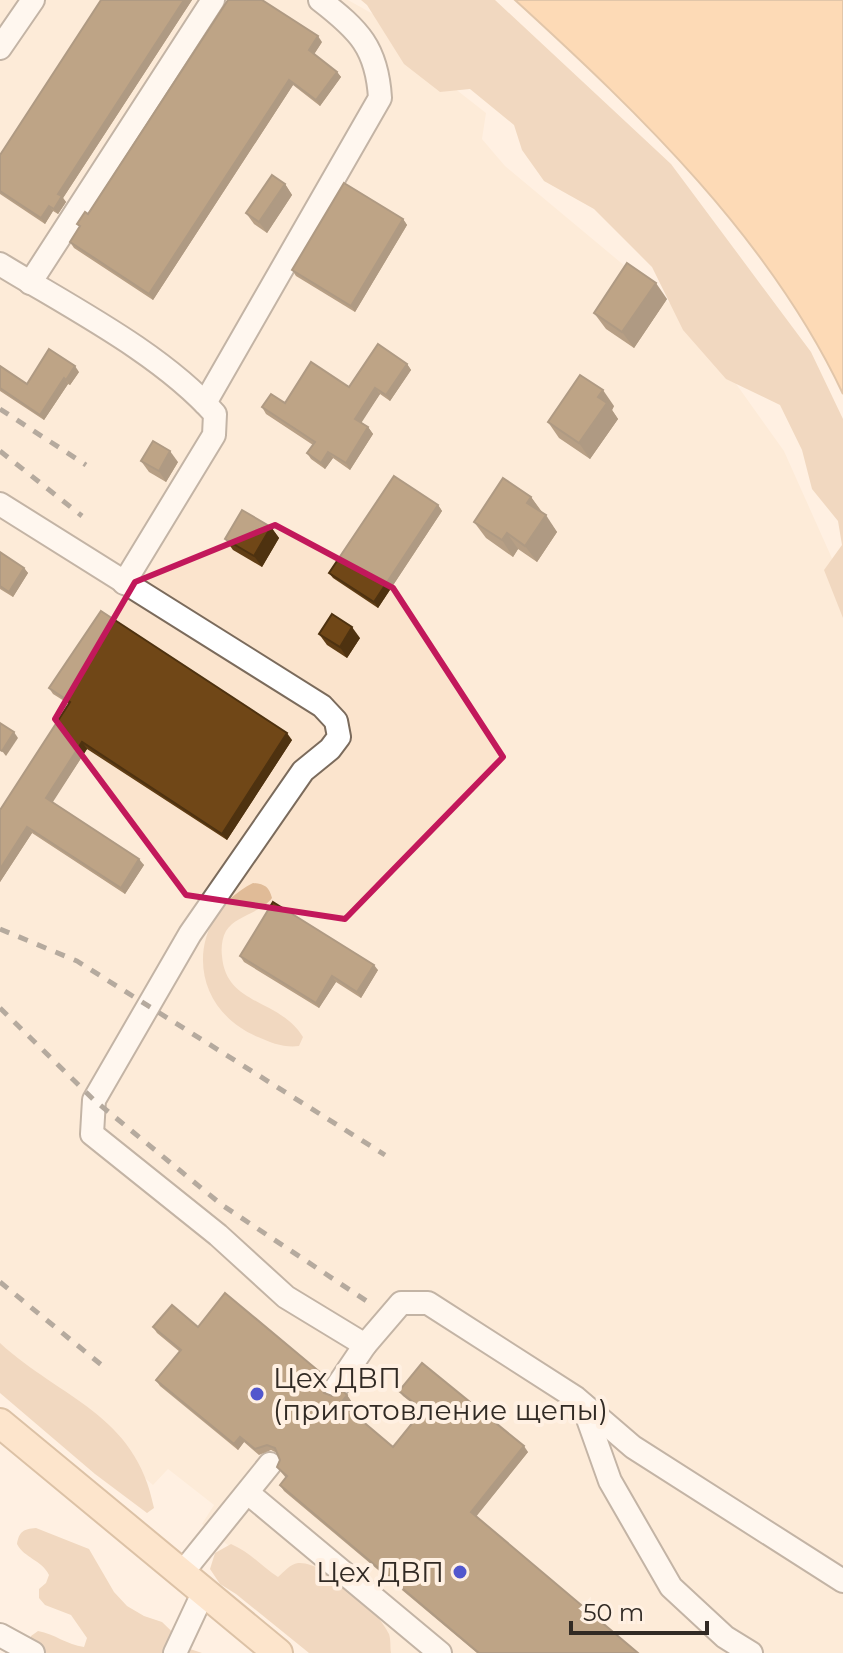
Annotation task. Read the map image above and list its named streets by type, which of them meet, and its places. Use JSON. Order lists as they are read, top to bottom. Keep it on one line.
{"places":["Цех ДВП (приготовление щепы)","Цех ДВП"],"scale_bar":"50 m"}
